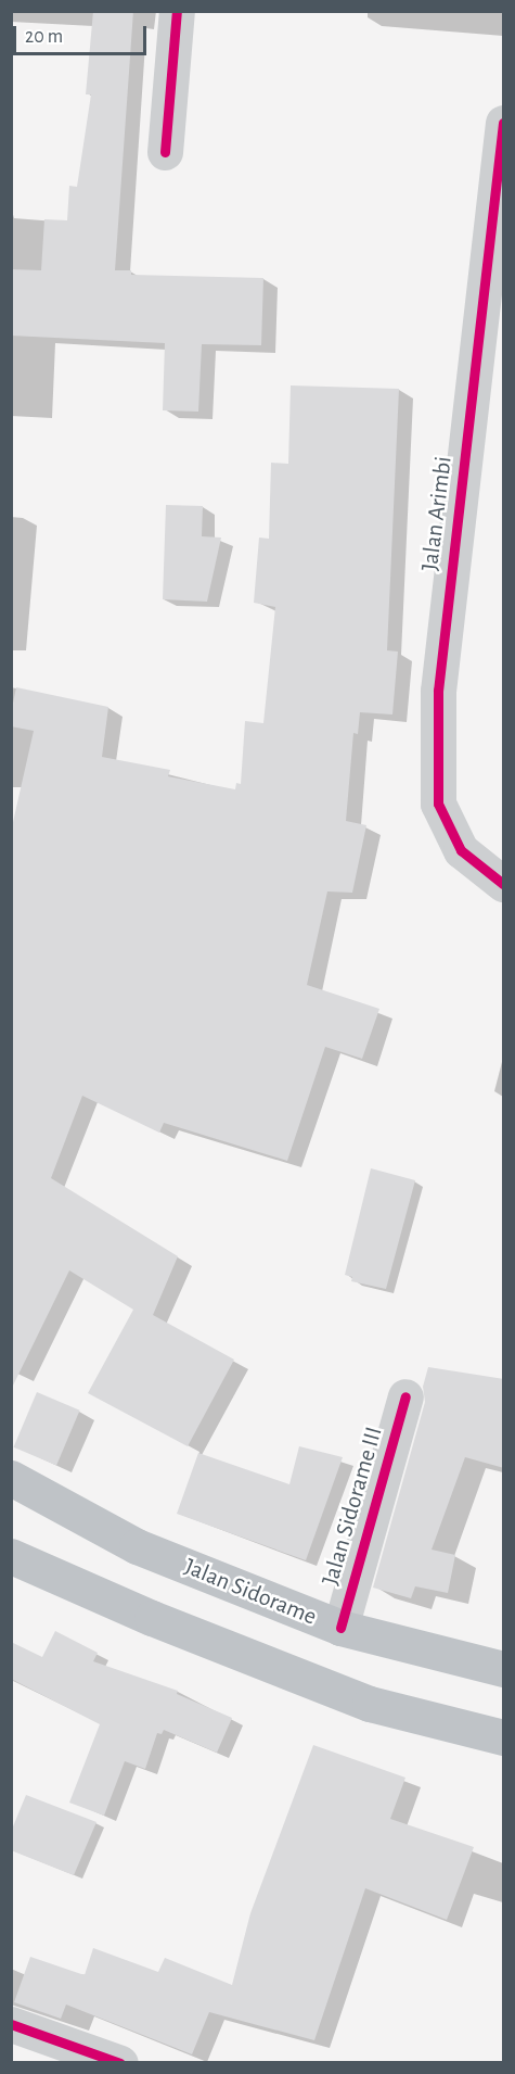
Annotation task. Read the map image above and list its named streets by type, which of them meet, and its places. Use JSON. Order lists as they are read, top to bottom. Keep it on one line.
{"streets":{"highway":["Jalan Sidorame"],"street":["Jalan Arimbi","Jalan Sidorame III"]},"crossings":[["Jalan Sidorame III","Jalan Sidorame"]],"scale_bar":"20 m"}
